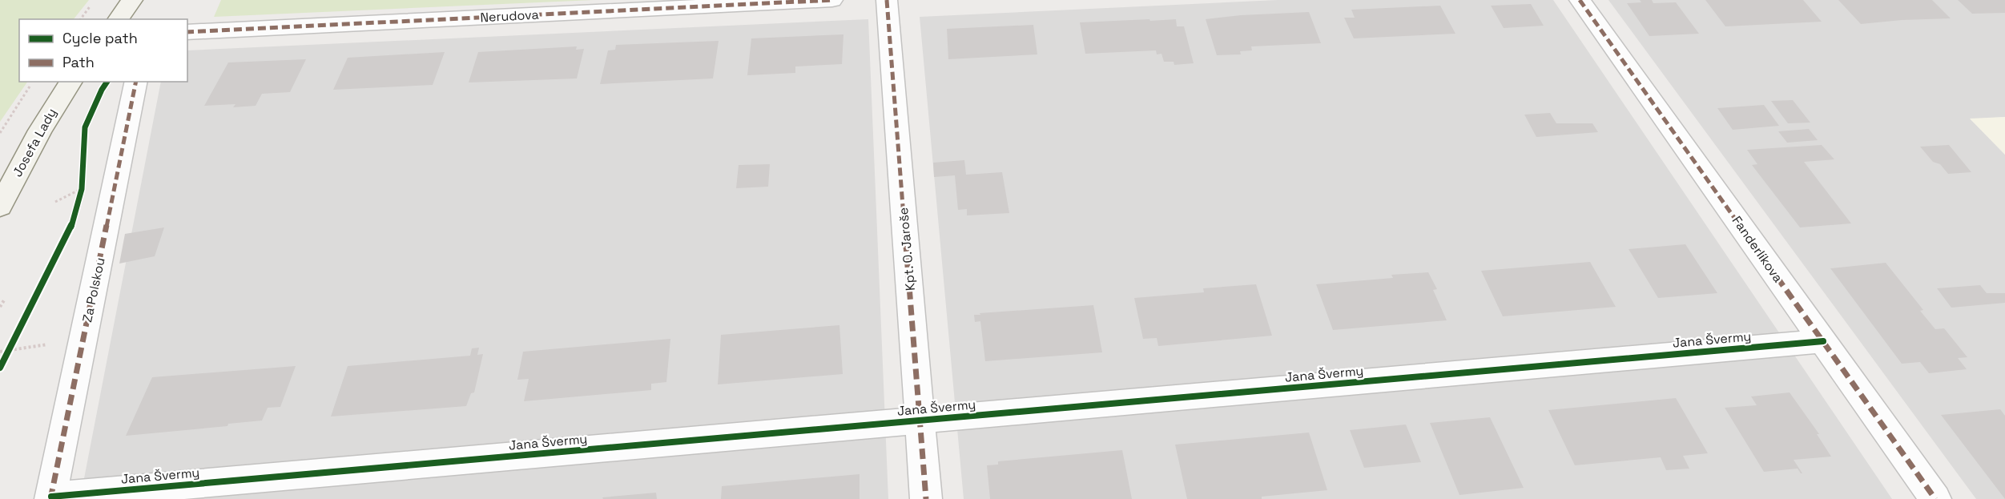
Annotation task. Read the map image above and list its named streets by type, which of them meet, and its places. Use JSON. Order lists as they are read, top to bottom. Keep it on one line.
{"streets":{"street":["Nerudova","Josefa Lady","Kpt. O. Jaroše","Fanderlíkova","Za Polskou","Jana Švermy"]},"crossings":[["Kpt. O. Jaroše","Jana Švermy"],["Fanderlíkova","Jana Švermy"],["Za Polskou","Jana Švermy"]],"legend":["Cycle path","Path"]}
